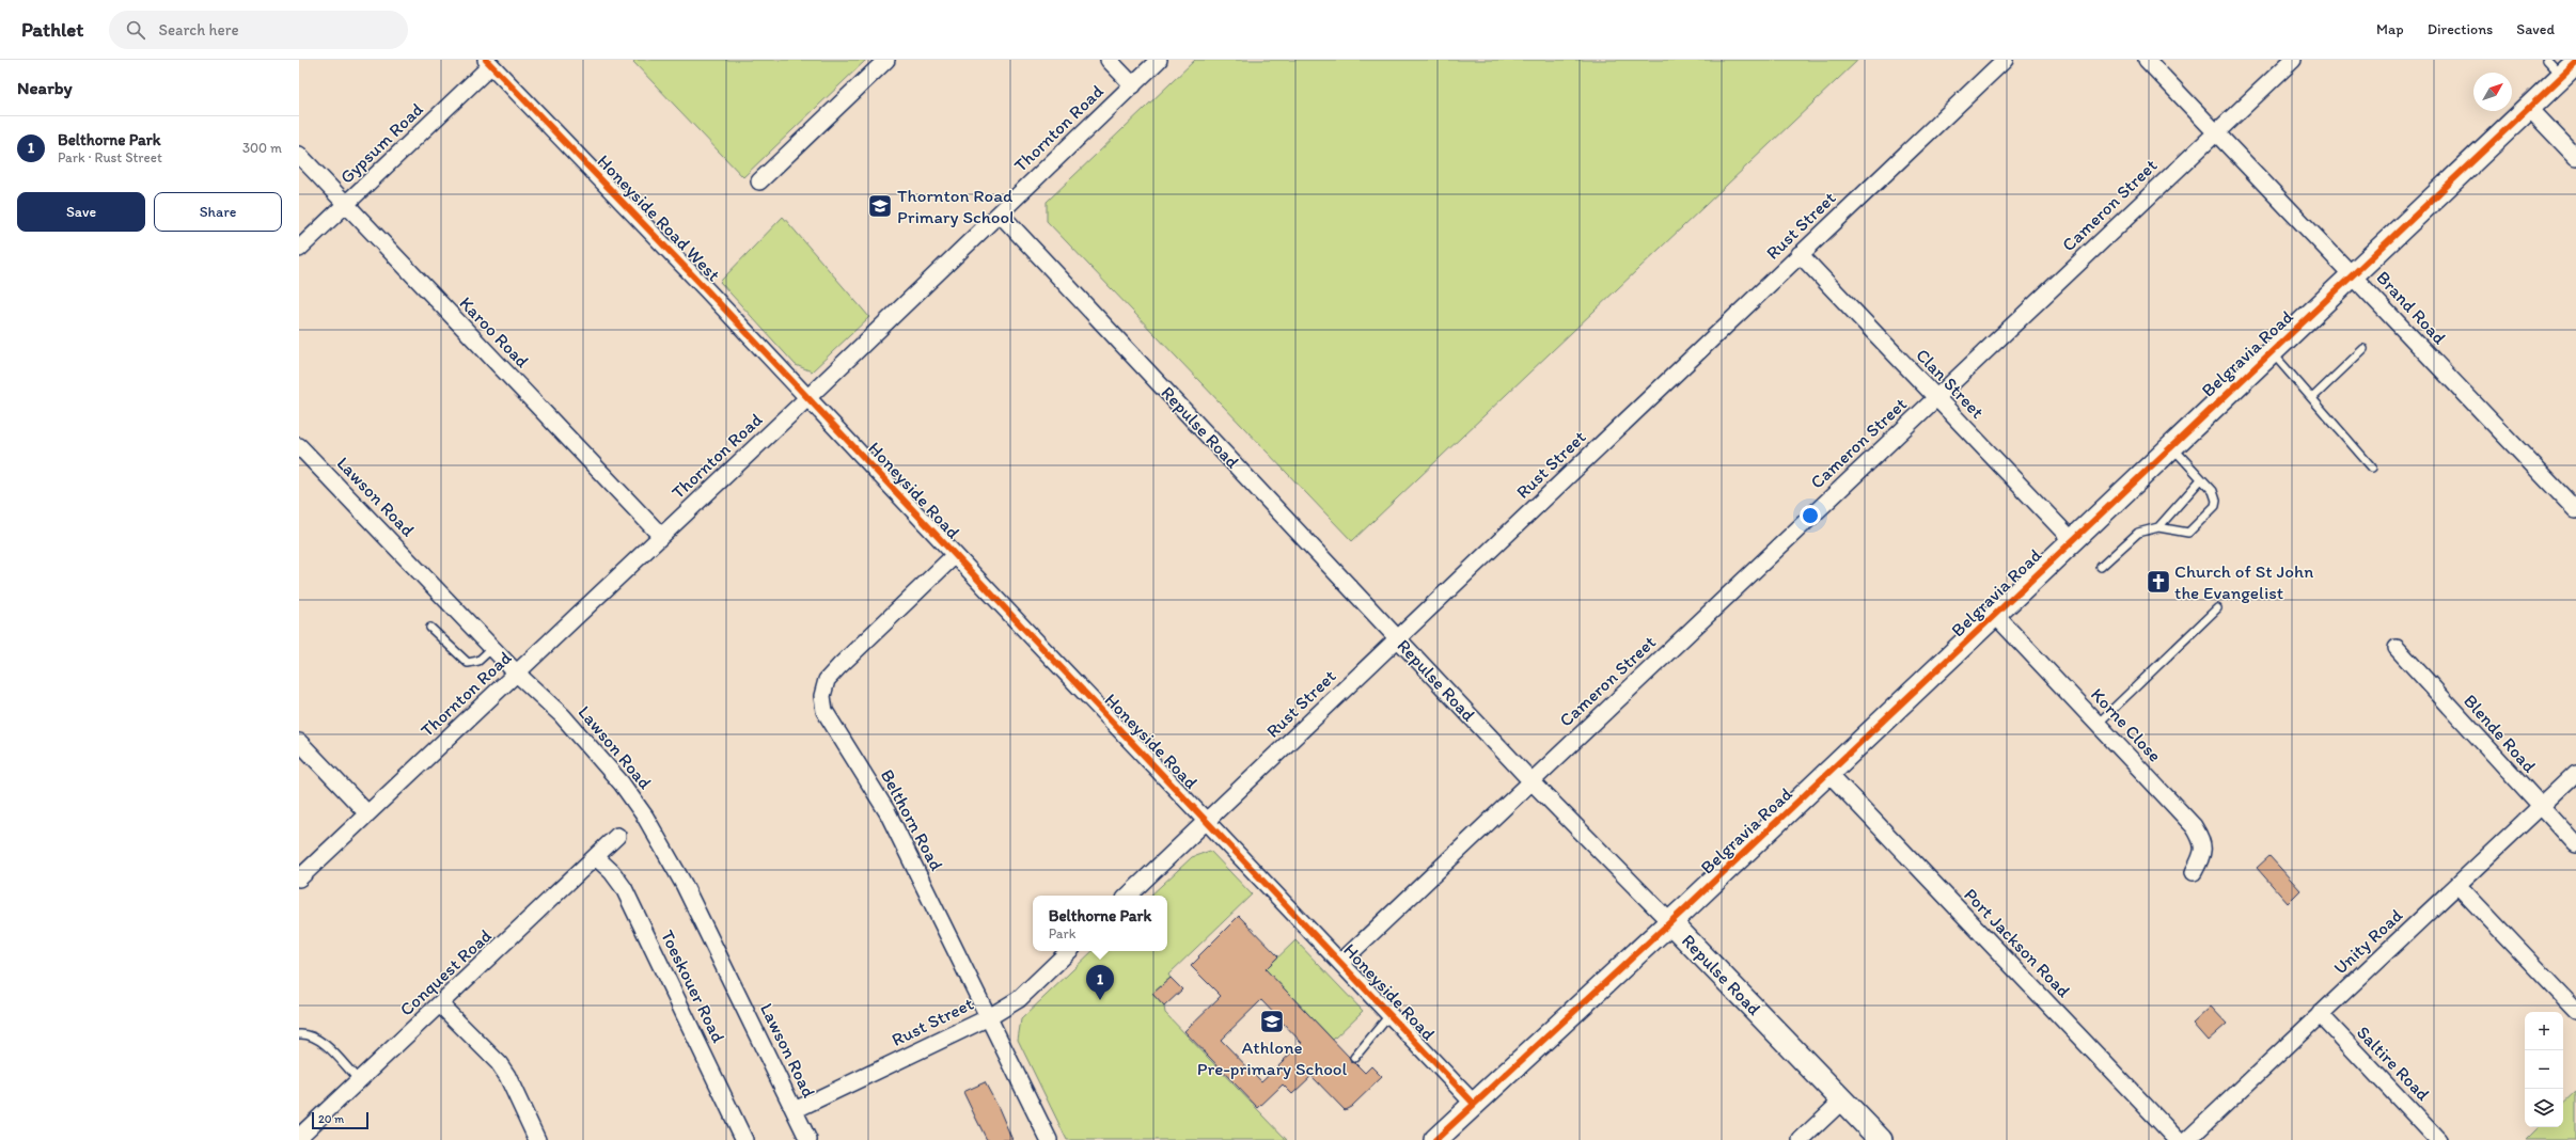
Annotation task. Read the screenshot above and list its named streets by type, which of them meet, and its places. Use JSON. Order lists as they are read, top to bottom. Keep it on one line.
{"streets":{"street":["Thornton Road","Gypsum Road","Cameron Street","Honeyside Road West","Rust Street","Brand Road","Karoo Road","Belgravia Road","Clan Street","Repulse Road","Honeyside Road","Lawson Road","Korne Close","Blende Road","Belthorn Road","Unity Road","Port Jackson Road","Conquest Road","Toeskouer Road","Saltire Road"]},"crossings":[["Thornton Road","Honeyside Road West"],["Thornton Road","Karoo Road"],["Thornton Road","Repulse Road"],["Thornton Road","Honeyside Road"],["Thornton Road","Lawson Road"],["Gypsum Road","Honeyside Road West"],["Gypsum Road","Karoo Road"],["Cameron Street","Brand Road"],["Cameron Street","Clan Street"],["Cameron Street","Repulse Road"],["Cameron Street","Honeyside Road"],["Honeyside Road West","Honeyside Road"],["Rust Street","Clan Street"],["Rust Street","Repulse Road"],["Rust Street","Honeyside Road"],["Rust Street","Lawson Road"],["Rust Street","Belthorn Road"],["Brand Road","Belgravia Road"],["Belgravia Road","Clan Street"],["Belgravia Road","Repulse Road"],["Belgravia Road","Honeyside Road"],["Belgravia Road","Korne Close"],["Belgravia Road","Port Jackson Road"],["Honeyside Road","Belthorn Road"],["Blende Road","Unity Road"],["Unity Road","Saltire Road"],["Conquest Road","Toeskouer Road"]],"places":{"school or university":["Thornton Road Primary School","Athlone Pre-primary School"],"church":["Church of St John the Evangelist"]},"scale_bar":"20 m","north":"top right","page":{"header":"Pathlet","search":"Search here","nav":["Map","Directions","Saved"],"heading":"Nearby","list":[{"mark":"1","name":"Belthorne Park","note":"Park · Rust Street","value":"300 m"}],"buttons":["Save","Share"],"popup":["Belthorne Park","Park"],"pins":"1","map_buttons":["+","−"],"scale":"20 m"}}
